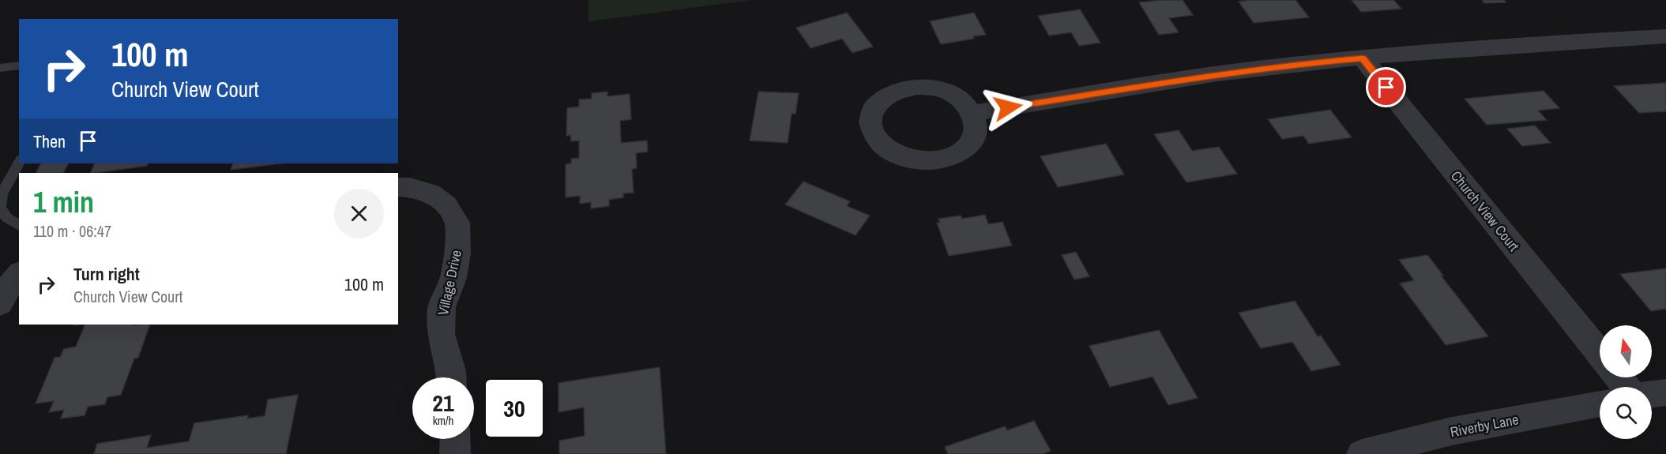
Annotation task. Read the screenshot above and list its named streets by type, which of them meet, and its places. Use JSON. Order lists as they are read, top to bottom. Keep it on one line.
{"streets":{"street":["Church View Court","Village Drive","Riverby Lane"]},"north":"top","page":{"turn":["100 m","Church View Court"],"then":"Then","heading":["1 min","110 m · 06:47"],"list":[{"name":"Turn right","note":"Church View Court","value":"100 m"}],"speed":"21 km/h","limit":"30"}}
